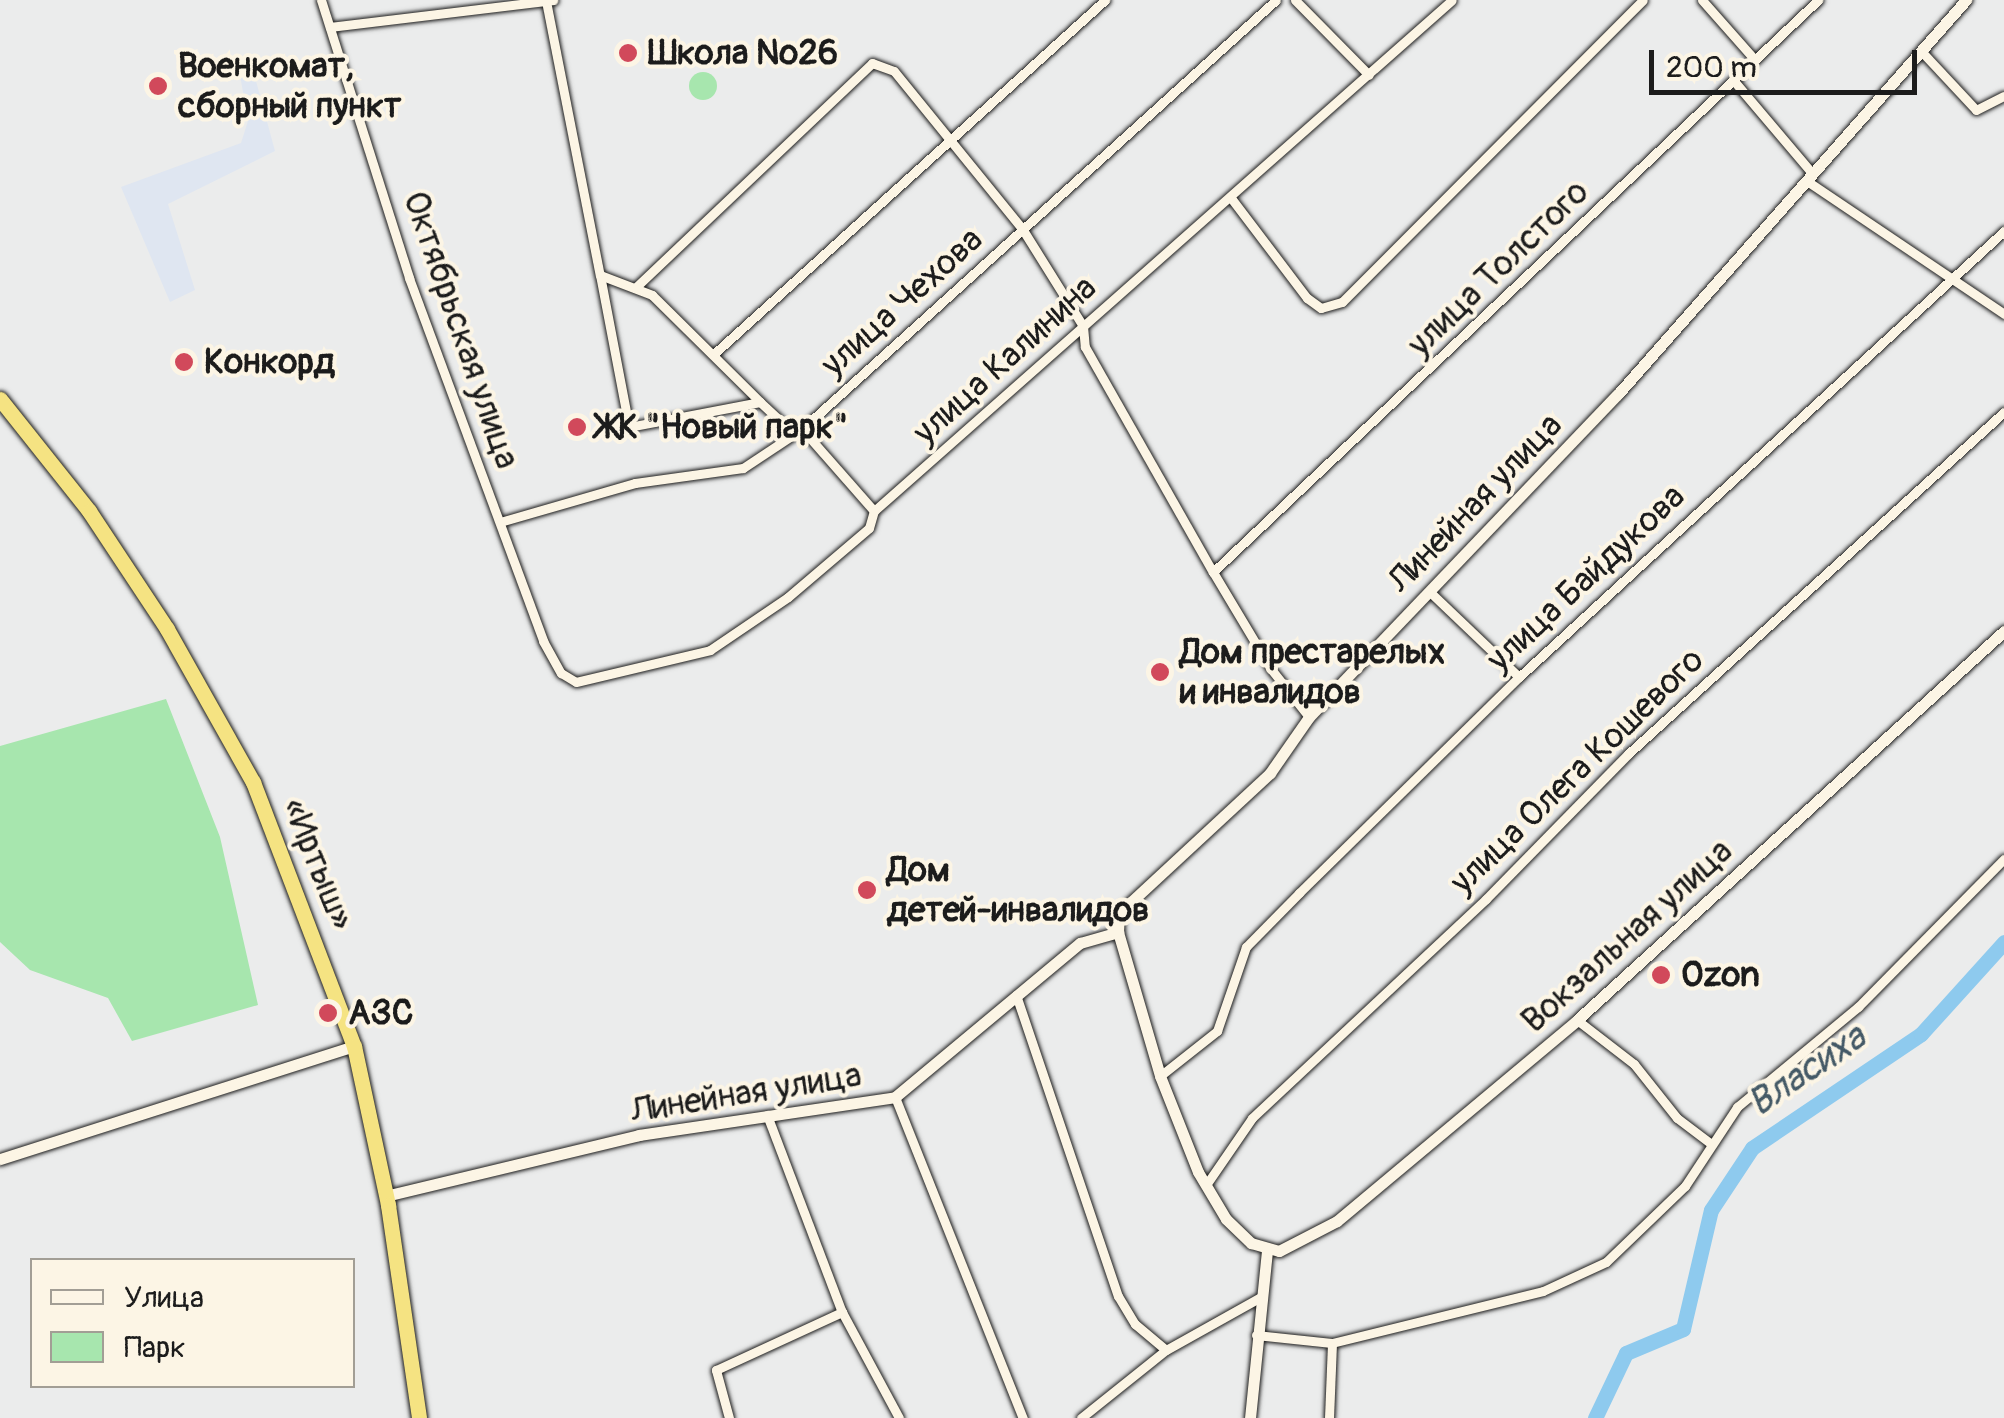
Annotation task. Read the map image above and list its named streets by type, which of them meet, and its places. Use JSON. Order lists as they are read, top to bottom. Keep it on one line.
{"streets":{"highway":["«Иртыш»"],"street":["улица Толстого","улица Чехова","Октябрьская улица","улица Калинина","Линейная улица","улица Байдукова","улица Олега Кошевого","Вокзальная улица"]},"crossings":[["улица Чехова","Октябрьская улица"],["Октябрьская улица","улица Калинина"],["Линейная улица","«Иртыш»"]],"water":["Власиха"],"places":["Школа №26","Военкомат, сборный пункт","Конкорд","ЖК \"Новый парк\"","Дом престарелых и инвалидов","Дом детей-инвалидов","Ozon","АЗС"],"legend":["Улица","Парк"],"scale_bar":"200 m"}
